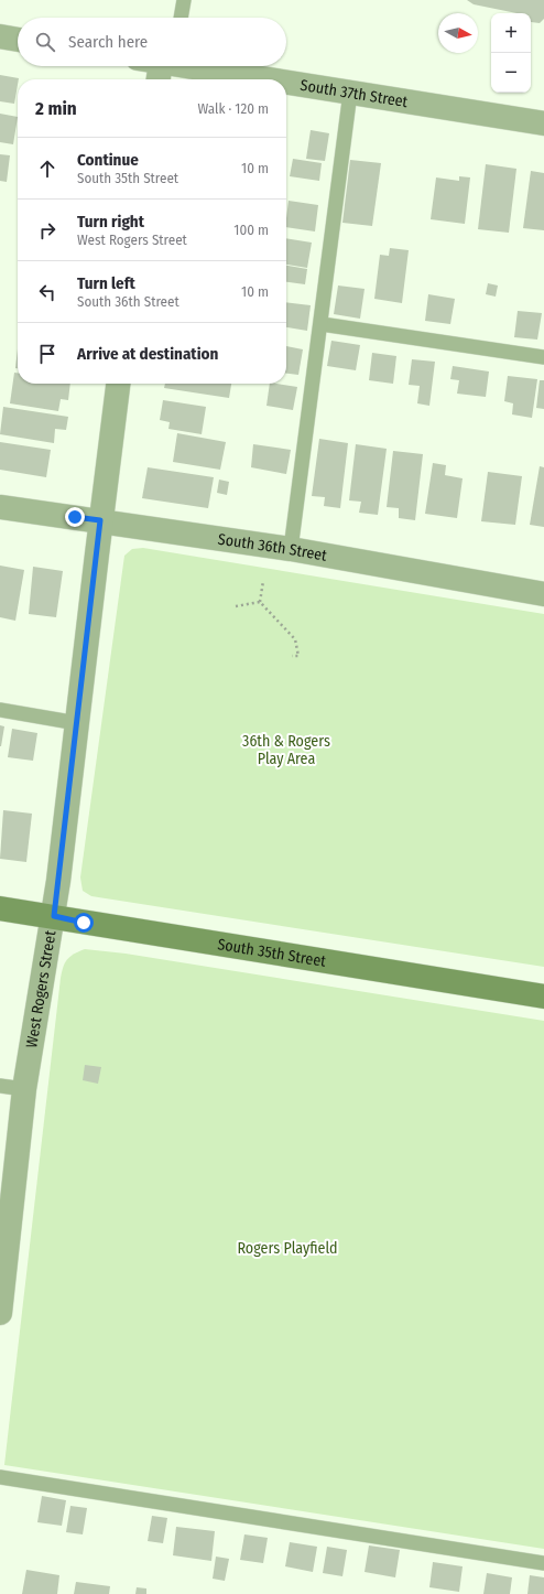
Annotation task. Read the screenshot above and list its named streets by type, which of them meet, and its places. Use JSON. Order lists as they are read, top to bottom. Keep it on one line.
{"streets":{"main road":["South 35th Street"],"street":["South 37th Street","South 36th Street","West Rogers Street"]},"crossings":[["South 36th Street","West Rogers Street"],["South 35th Street","West Rogers Street"]],"parks":["36th & Rogers Play Area","Rogers Playfield"],"north":"right","page":{"map_buttons":["+","−"],"search":"Search here","heading":["2 min","Walk · 120 m"],"list":[["Continue","South 35th Street","10 m"],["Turn right","West Rogers Street","100 m"],["Turn left","South 36th Street","10 m"],"Arrive at destination"]}}
